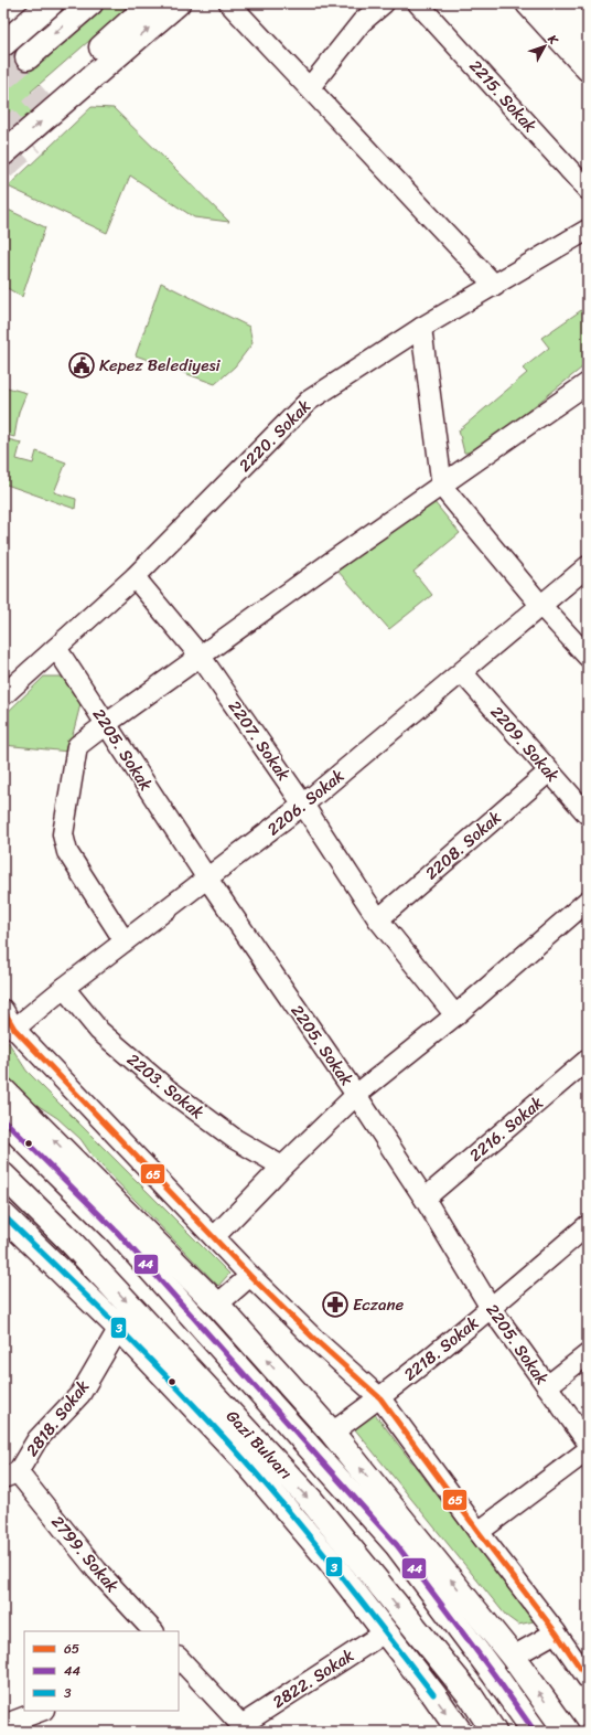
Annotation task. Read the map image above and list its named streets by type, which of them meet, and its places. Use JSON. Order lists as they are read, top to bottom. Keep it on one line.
{"streets":{"main road":["Gazi Bulvarı"],"street":["2215. Sokak","2220. Sokak","2207. Sokak","2209. Sokak","2205. Sokak","2206. Sokak","2208. Sokak","2203. Sokak","2216. Sokak","2218. Sokak","2818. Sokak","2799. Sokak","2822. Sokak"]},"crossings":[["2220. Sokak","2207. Sokak"],["2220. Sokak","2205. Sokak"],["2207. Sokak","2206. Sokak"],["2207. Sokak","2208. Sokak"],["2209. Sokak","2206. Sokak"],["2209. Sokak","2208. Sokak"],["2205. Sokak","2206. Sokak"],["2205. Sokak","2216. Sokak"],["2205. Sokak","2218. Sokak"],["2206. Sokak","2203. Sokak"],["2818. Sokak","2799. Sokak"]],"places":{"public building":["Kepez Belediyesi"],"pharmacy":["Eczane"]},"lines":["transit line 65","transit line 44","transit line 3"],"legend":["65","44","3"],"north":"top right"}
